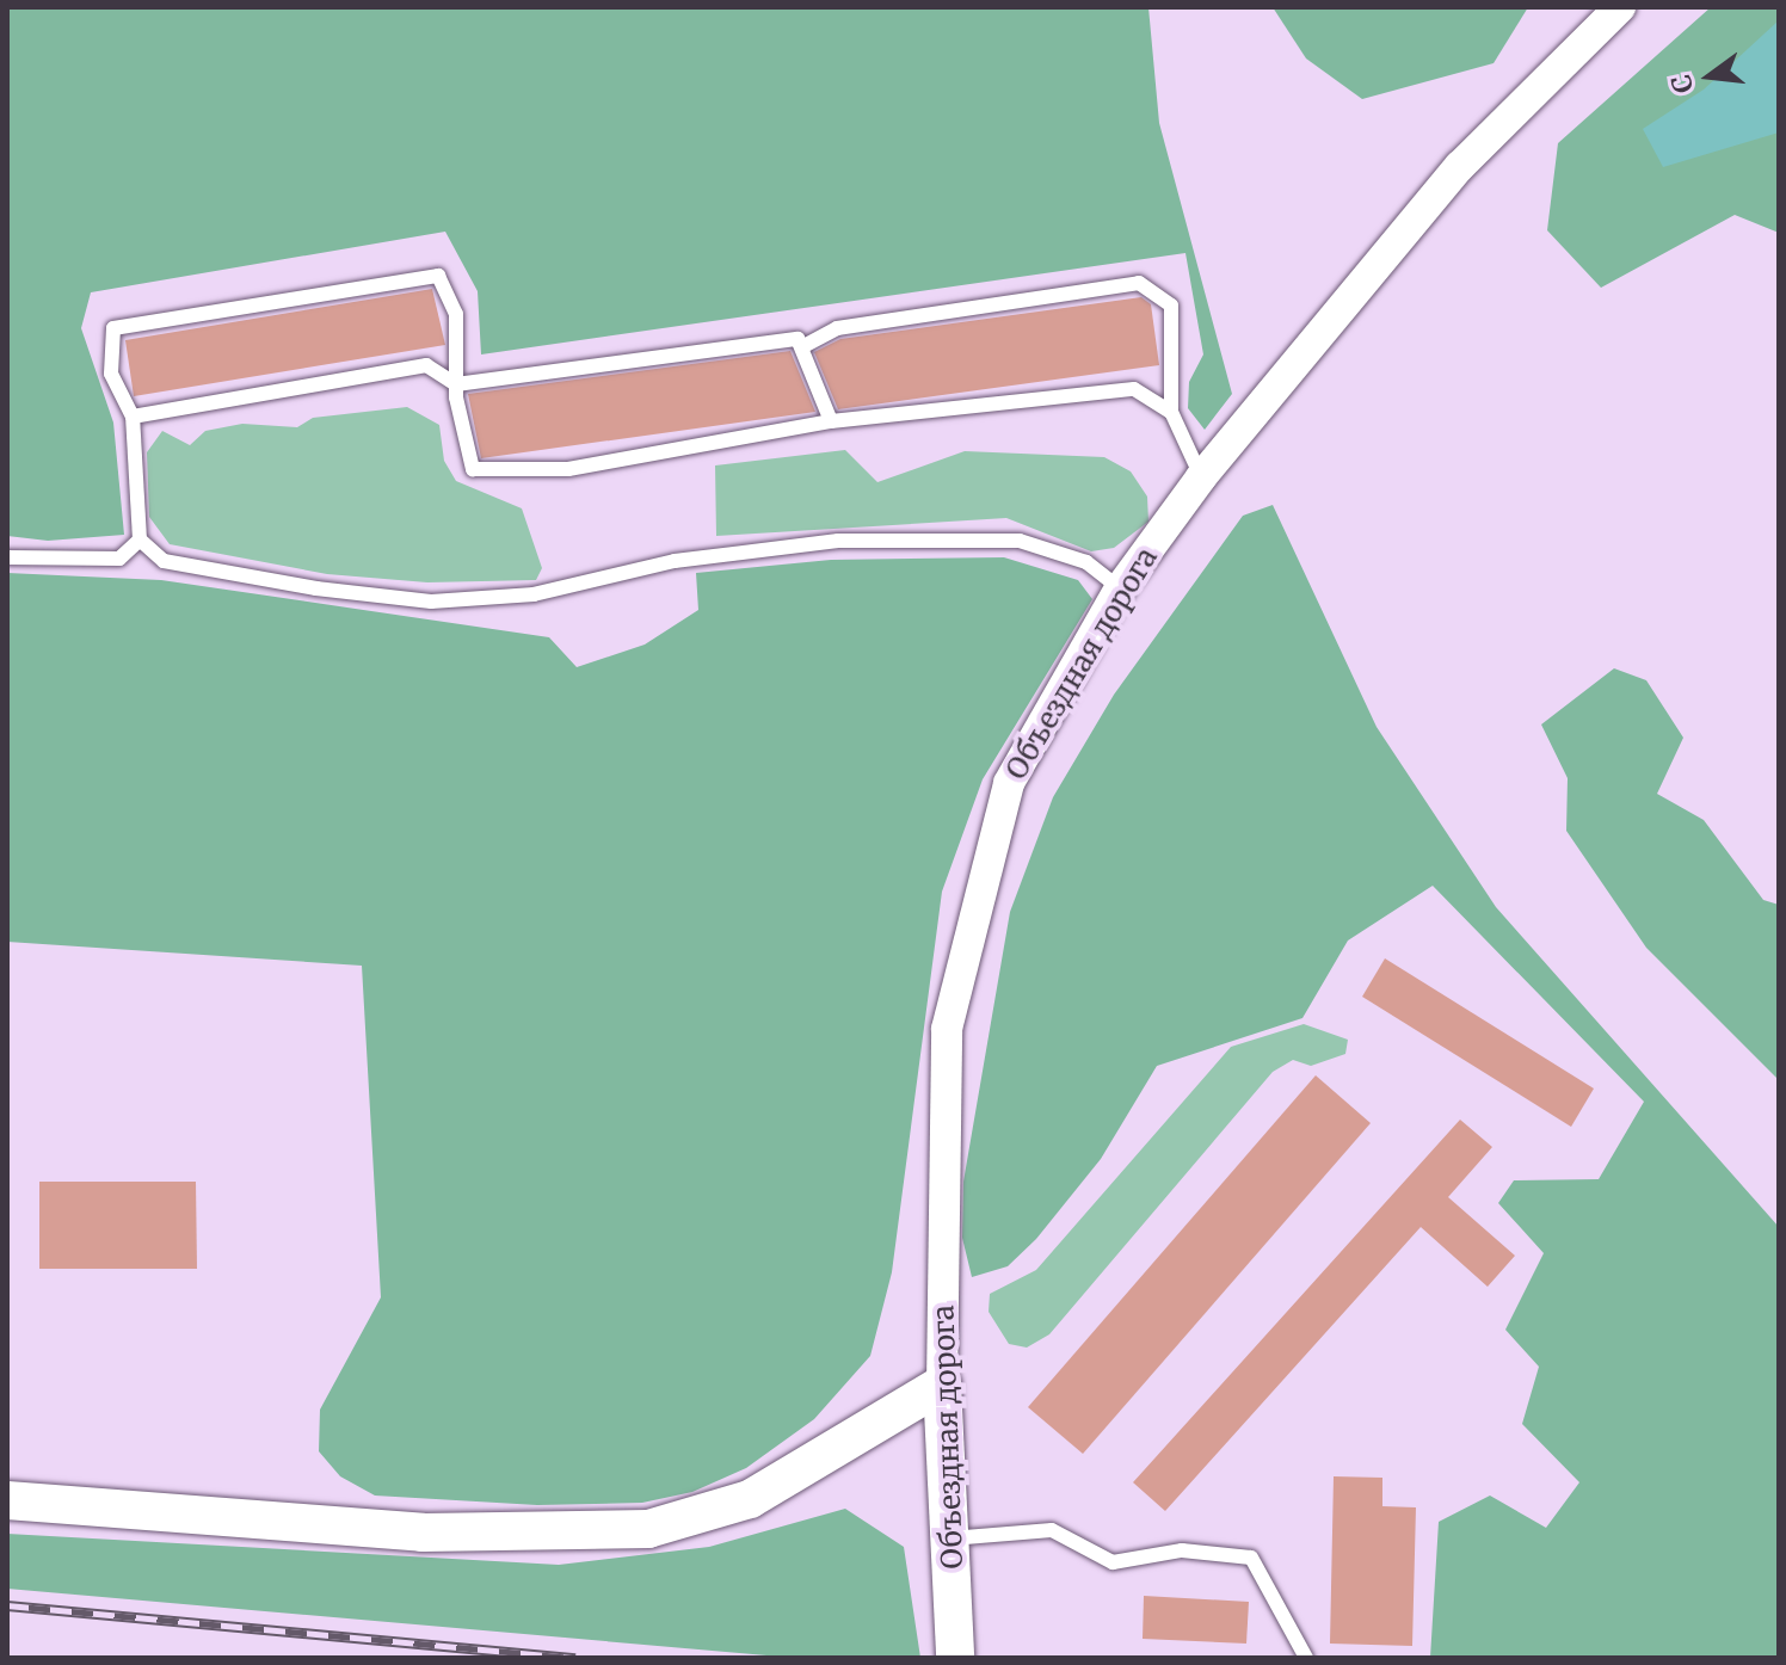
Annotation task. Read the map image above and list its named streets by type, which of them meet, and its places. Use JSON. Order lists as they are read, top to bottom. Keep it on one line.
{"streets":{"street":["Объездная дорога"]},"north":"left"}
